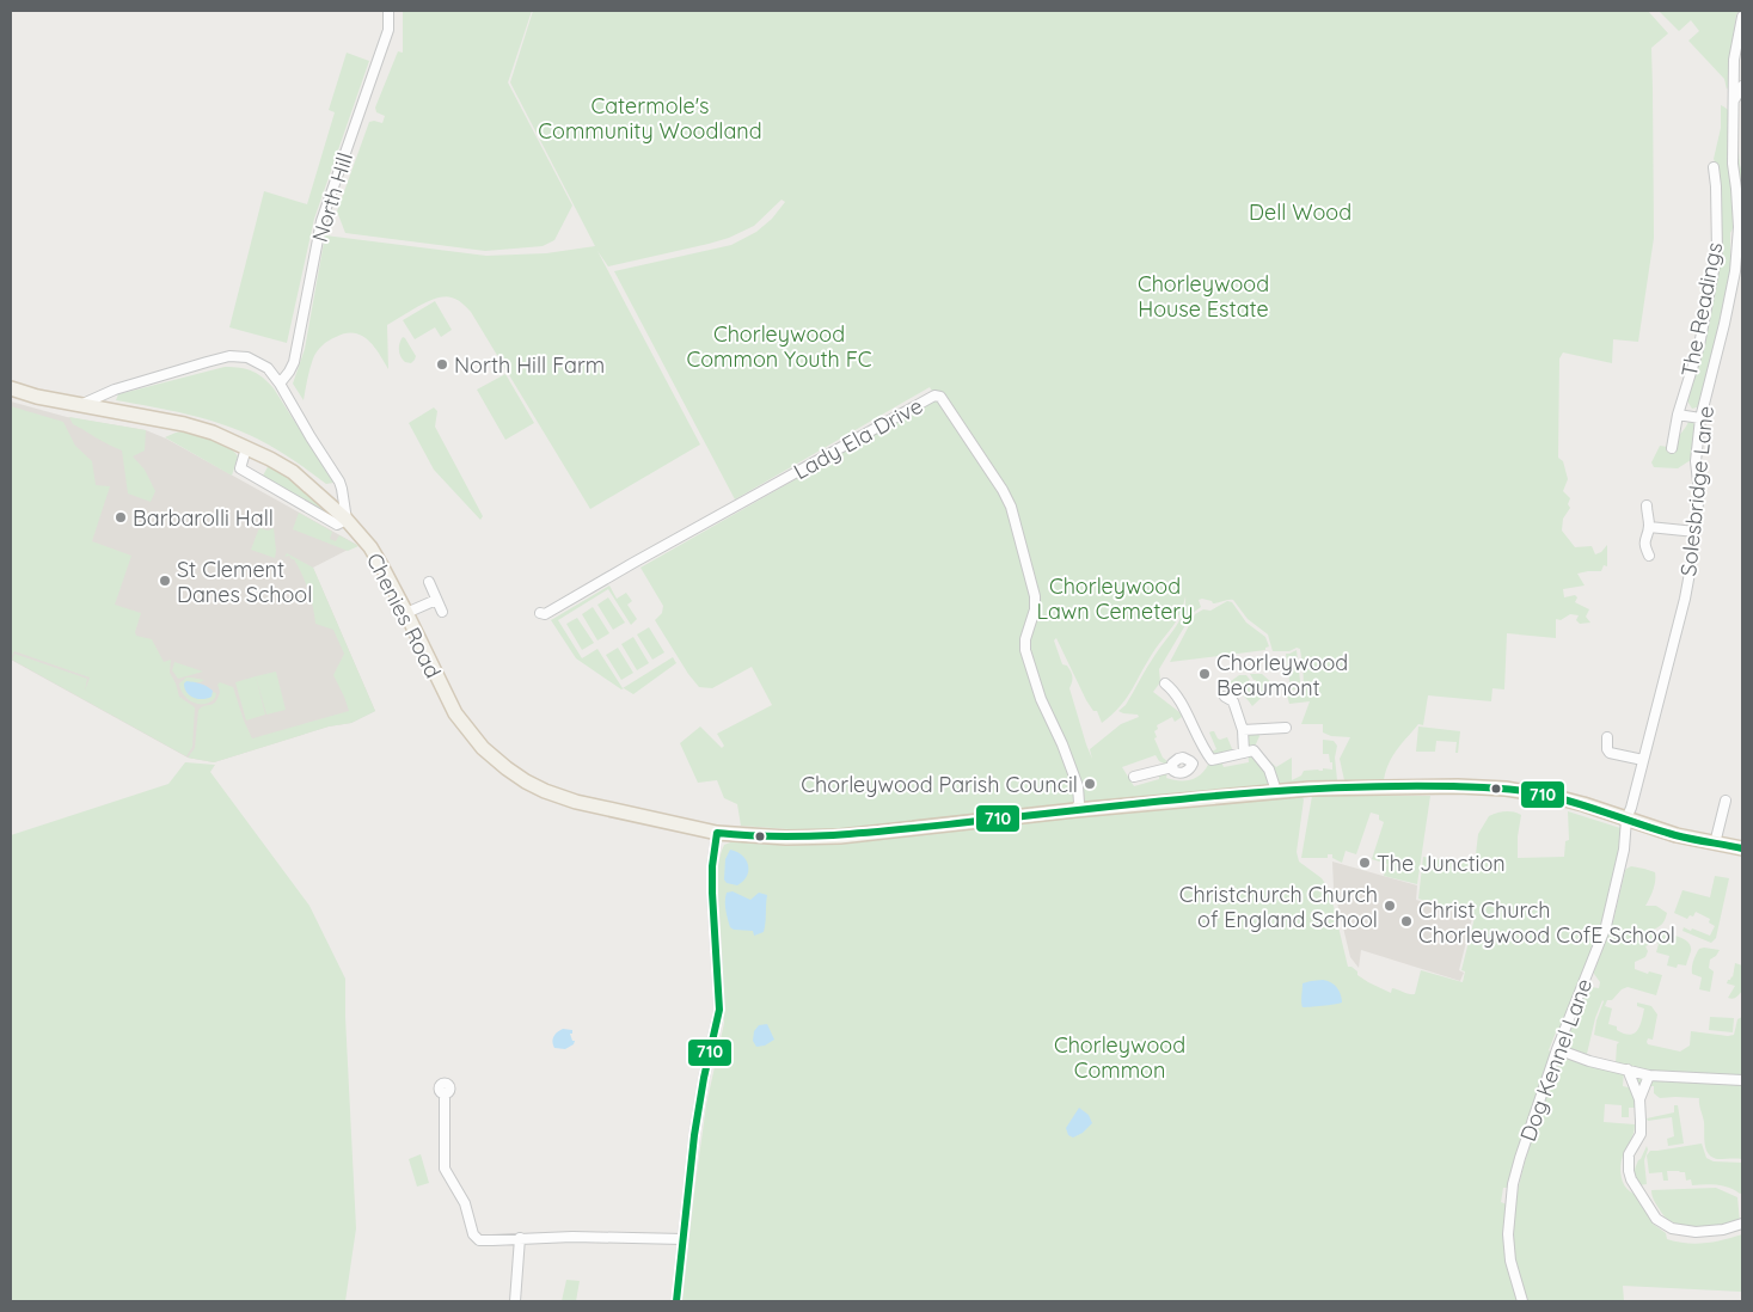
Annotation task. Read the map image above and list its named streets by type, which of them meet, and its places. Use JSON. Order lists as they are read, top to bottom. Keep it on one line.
{"streets":{"main road":["Chenies Road"],"street":["North Hill","The Readings","Lady Ela Drive","Solesbridge Lane","Dog Kennel Lane"]},"crossings":[["Lady Ela Drive","Chenies Road"],["Solesbridge Lane","Chenies Road"],["Solesbridge Lane","Dog Kennel Lane"],["Chenies Road","Dog Kennel Lane"]],"parks":["Catermole's Community Woodland","Dell Wood","Chorleywood House Estate","Chorleywood Common Youth FC","Chorleywood Lawn Cemetery","Chorleywood Common"],"places":["North Hill Farm","Barbarolli Hall","St Clement Danes School","Chorleywood Beaumont","Chorleywood Parish Council","The Junction","Christchurch Church of England School","Christ Church Chorleywood CofE School"],"lines":["transit line 710"]}
